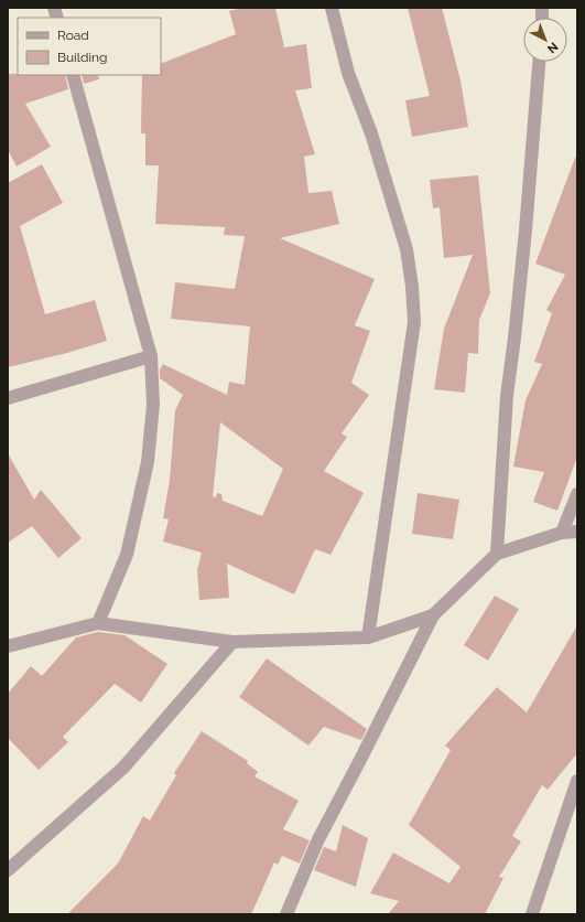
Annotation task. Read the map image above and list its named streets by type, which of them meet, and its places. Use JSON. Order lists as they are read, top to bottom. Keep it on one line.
{"legend":["Road","Building"],"north":"bottom right"}
